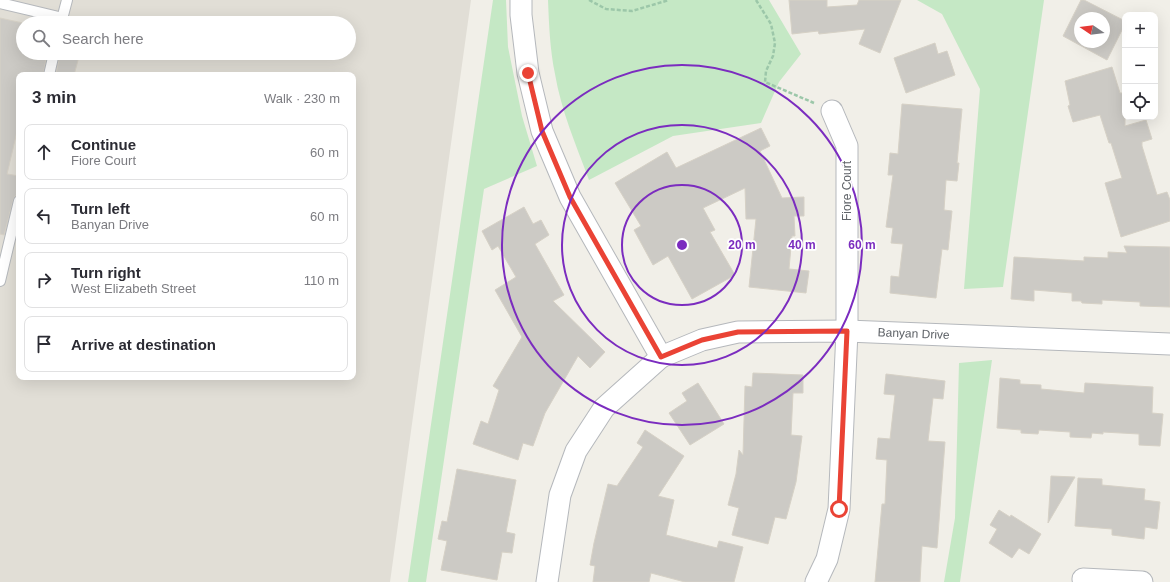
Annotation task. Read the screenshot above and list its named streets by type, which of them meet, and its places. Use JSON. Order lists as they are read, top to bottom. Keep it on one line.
{"streets":{"street":["Fiore Court","Banyan Drive"]},"crossings":[["Fiore Court","Banyan Drive"]],"north":"left","page":{"map_buttons":["+","−"],"search":"Search here","heading":["3 min","Walk · 230 m"],"list":[["Continue","Fiore Court","60 m"],["Turn left","Banyan Drive","60 m"],["Turn right","West Elizabeth Street","110 m"],"Arrive at destination"]},"rings":["20 m","40 m","60 m"]}
